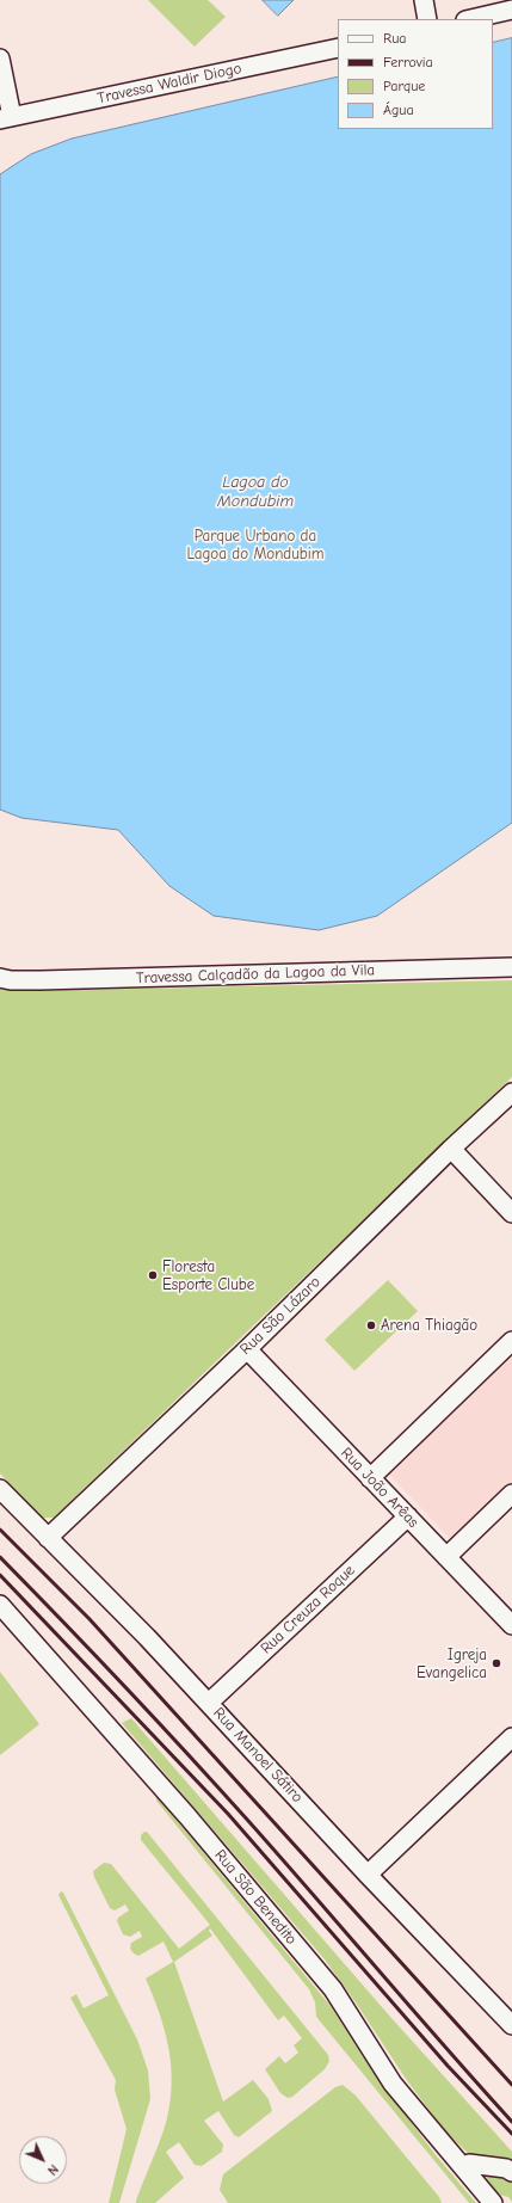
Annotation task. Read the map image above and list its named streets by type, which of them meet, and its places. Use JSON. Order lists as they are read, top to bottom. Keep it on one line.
{"streets":{"street":["Travessa Waldir Diogo","Travessa Calçadão da Lagoa da Vila","Rua São Lázaro","Rua João Arêas","Rua Creuza Roque","Rua Manoel Sátiro","Rua São Benedito"]},"crossings":[["Rua São Lázaro","Rua João Arêas"],["Rua São Lázaro","Rua Manoel Sátiro"],["Rua João Arêas","Rua Creuza Roque"],["Rua Creuza Roque","Rua Manoel Sátiro"]],"water":["Lagoa do Mondubim"],"parks":["Parque Urbano da Lagoa do Mondubim"],"places":["Floresta Esporte Clube","Arena Thiagão","Igreja Evangelica"],"legend":["Rua","Ferrovia","Parque","Água"],"north":"bottom right"}
